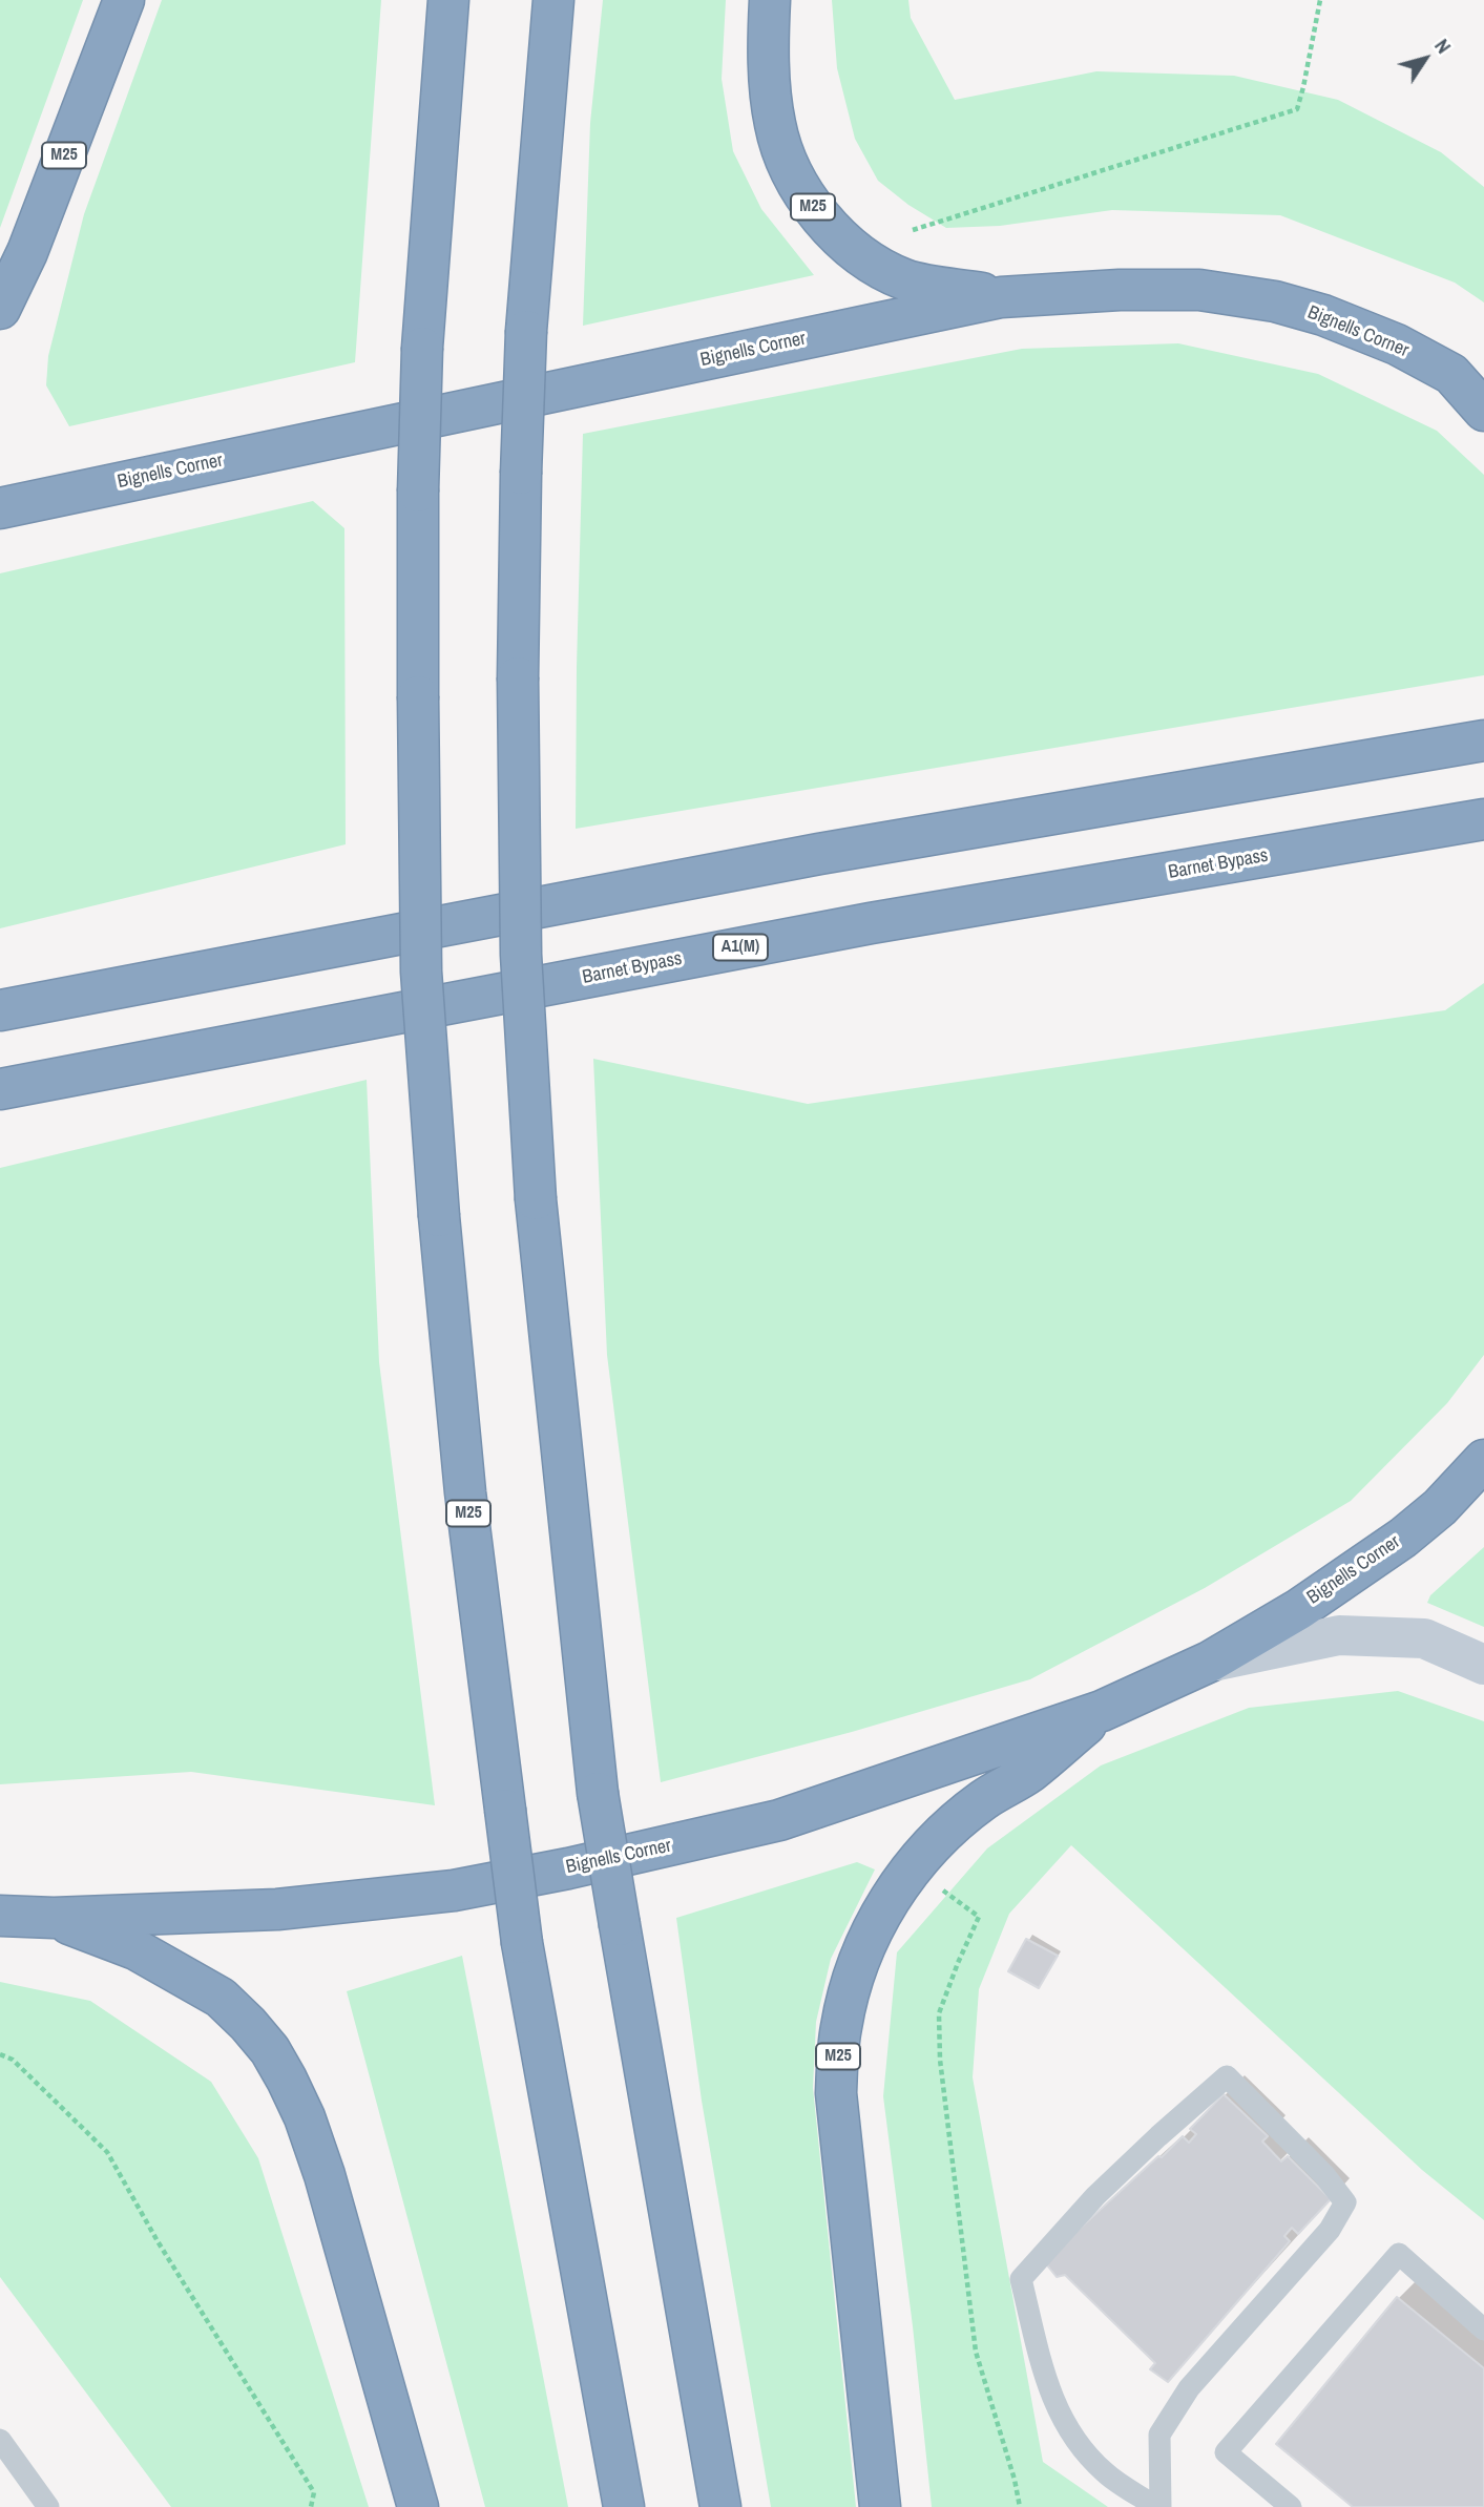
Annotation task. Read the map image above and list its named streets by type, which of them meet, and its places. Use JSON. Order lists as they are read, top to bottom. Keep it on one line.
{"streets":{"highway":["M25","Bignells Corner","Barnet Bypass","A1(M)"]},"crossings":[["M25","Bignells Corner"]],"north":"top right"}
